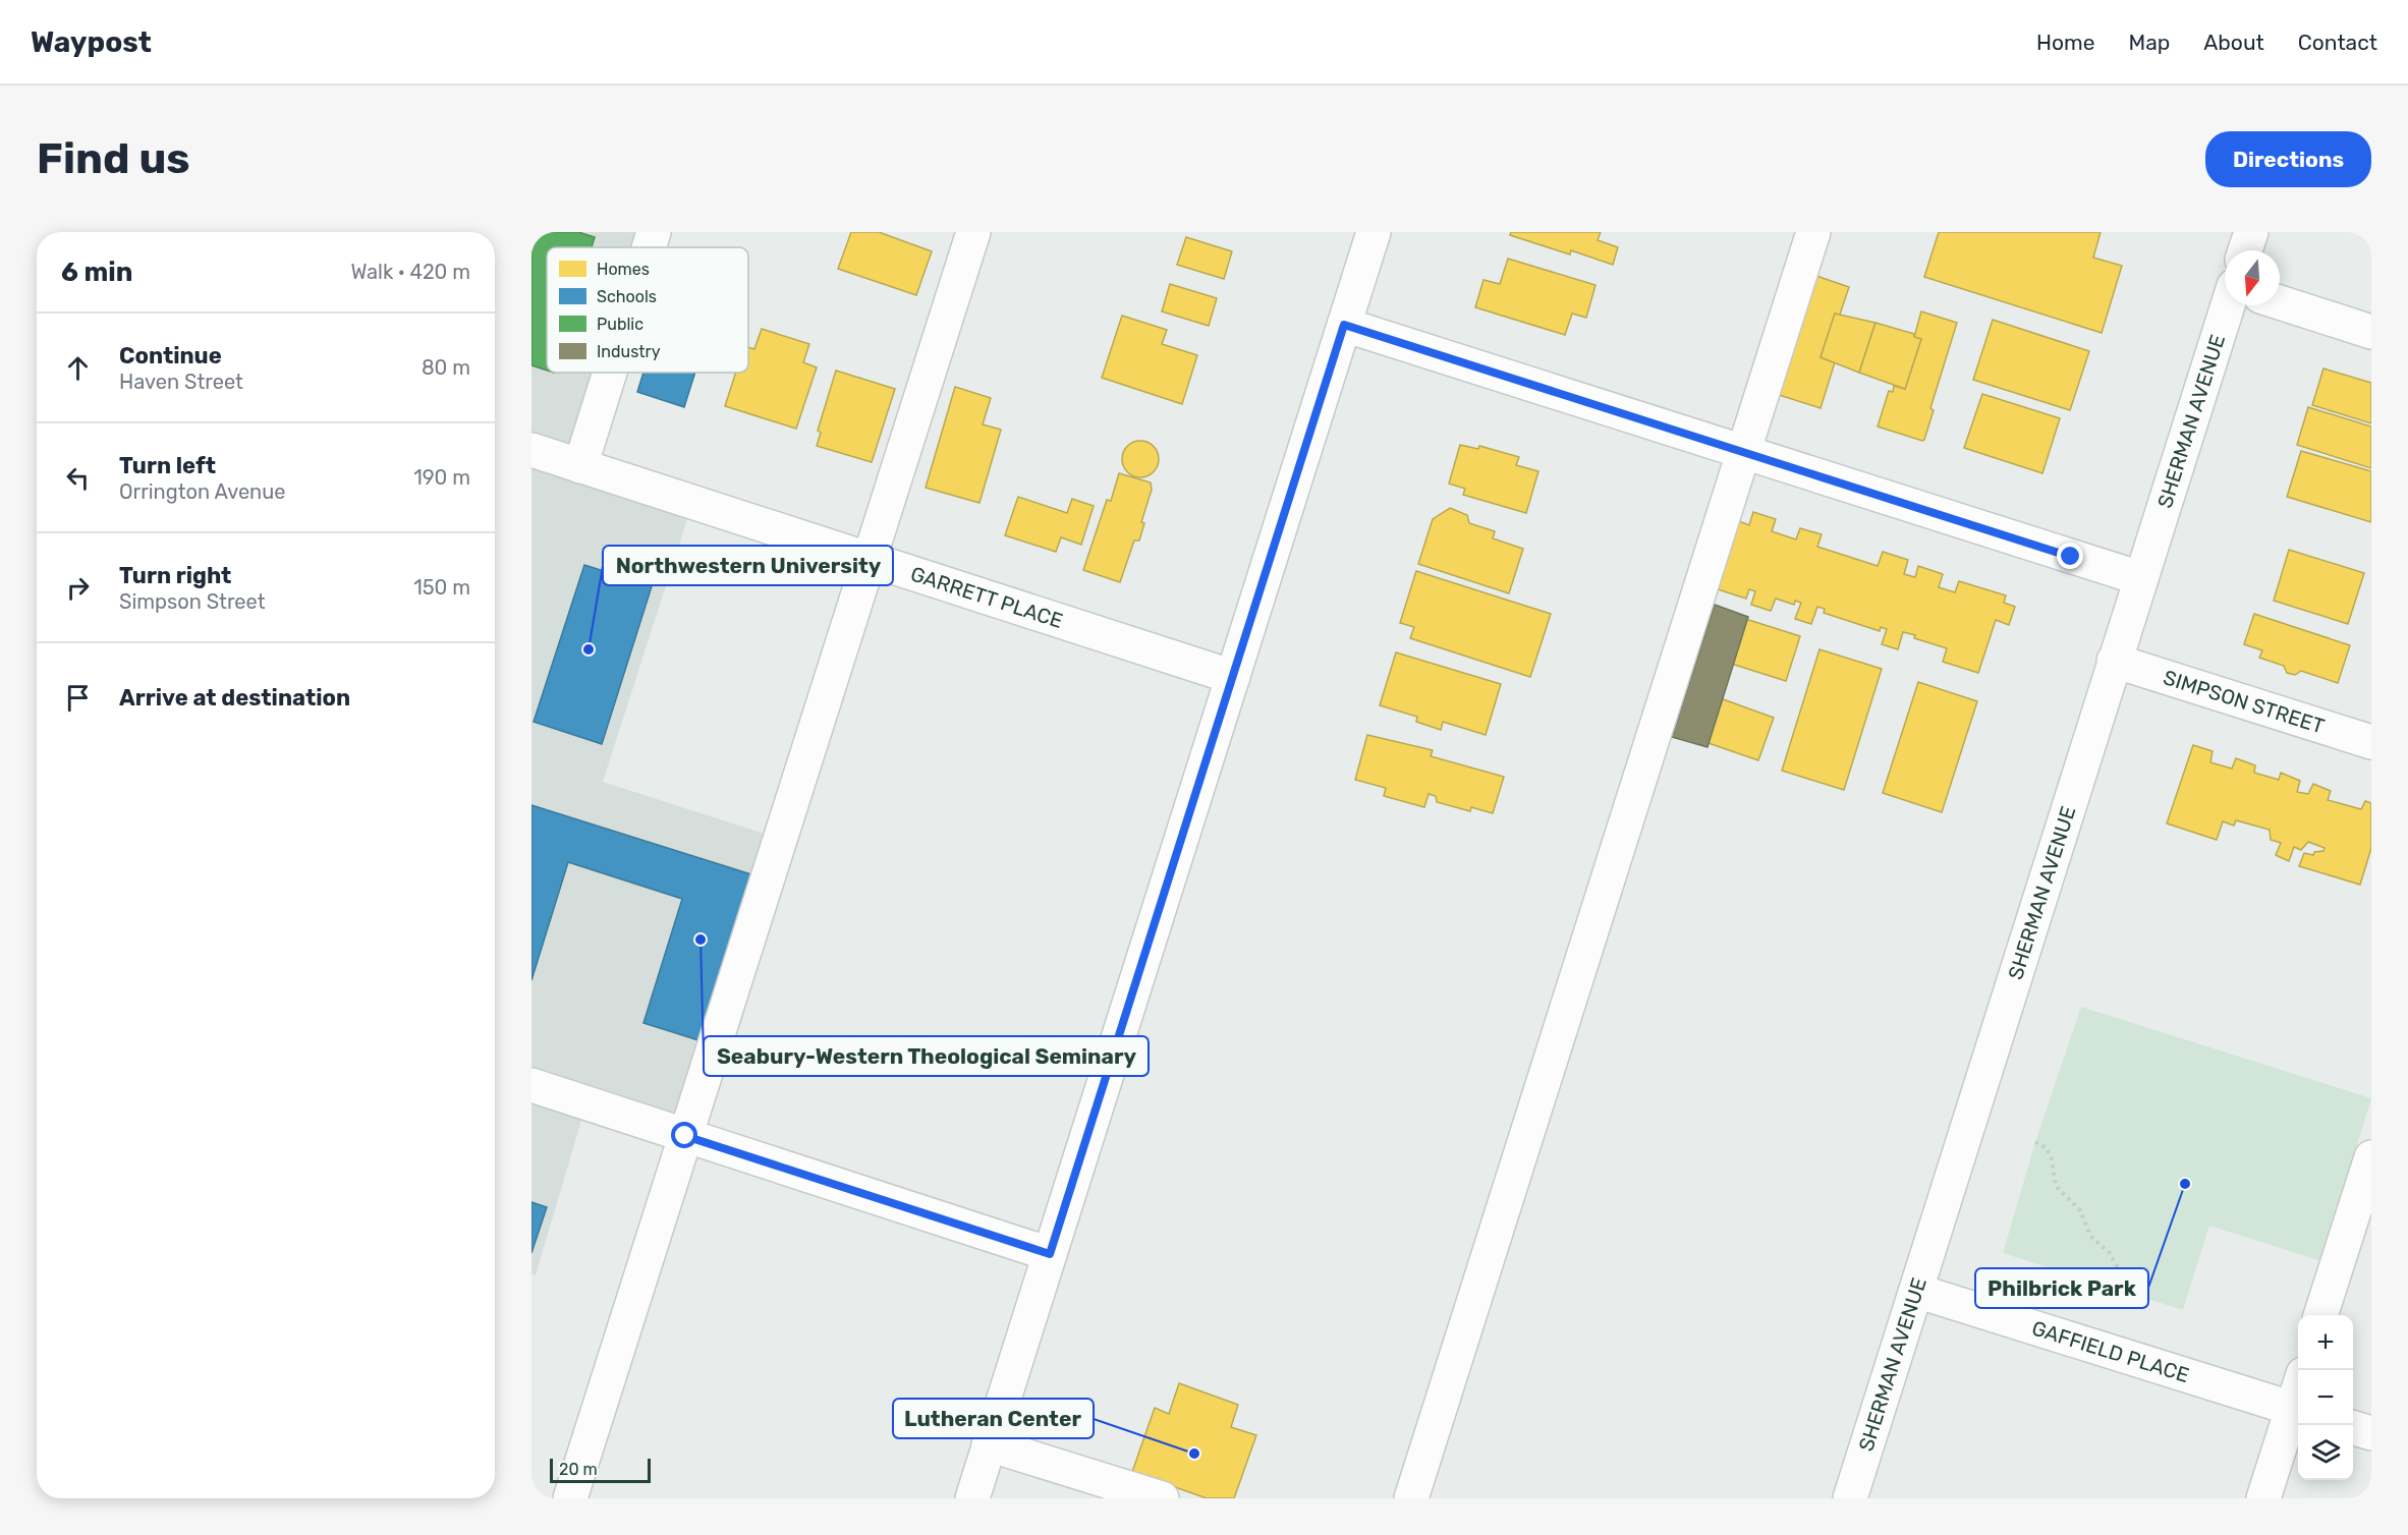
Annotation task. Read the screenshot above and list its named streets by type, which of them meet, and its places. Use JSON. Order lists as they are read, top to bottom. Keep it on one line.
{"streets":{"street":["SHERMAN AVENUE","GARRETT PLACE","SIMPSON STREET","GAFFIELD PLACE"]},"crossings":[["SHERMAN AVENUE","SIMPSON STREET"],["SHERMAN AVENUE","GAFFIELD PLACE"]],"places":["Northwestern University","Seabury-Western Theological Seminary","Philbrick Park","Lutheran Center"],"legend":["Homes","Schools","Public","Industry"],"scale_bar":"20 m","north":"bottom","page":{"header":"Waypost","nav":["Home","Map","About","Contact"],"buttons":"Directions","title":"Find us","heading":["6 min","Walk · 420 m"],"list":[["Continue","Haven Street","80 m"],["Turn left","Orrington Avenue","190 m"],["Turn right","Simpson Street","150 m"],"Arrive at destination"],"map_buttons":["+","−"],"scale":"20 m"}}
